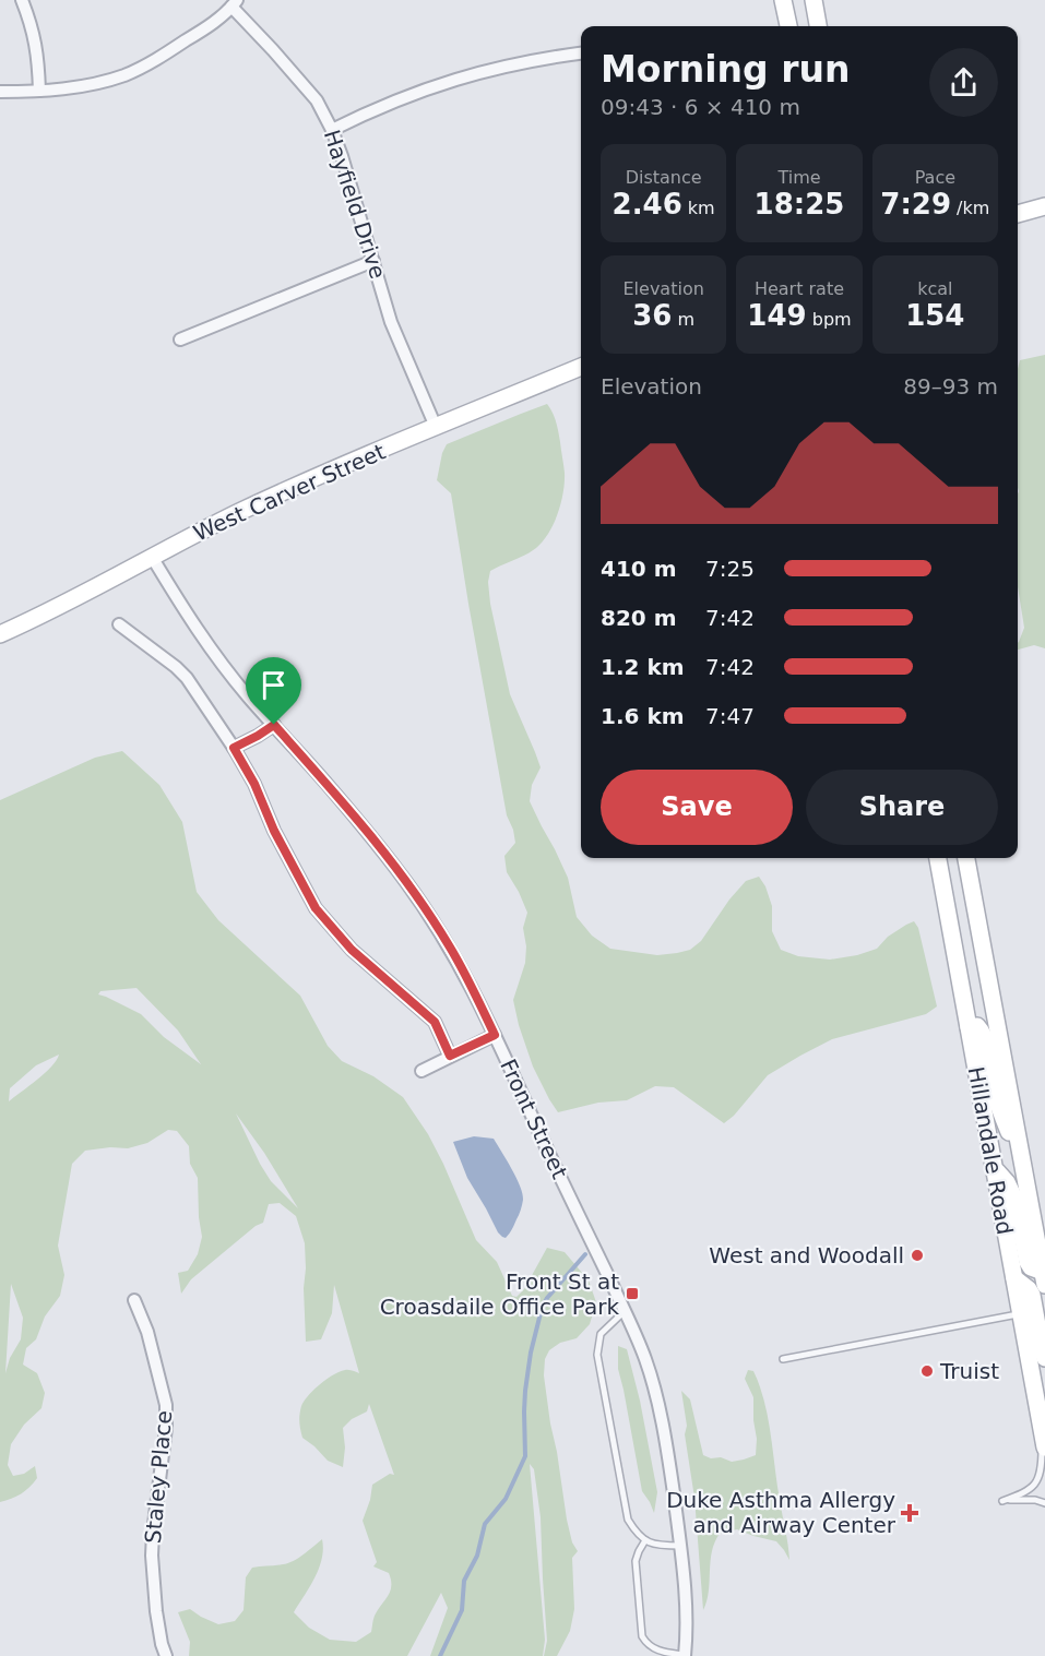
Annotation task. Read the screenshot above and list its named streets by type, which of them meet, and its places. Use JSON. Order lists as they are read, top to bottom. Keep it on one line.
{"streets":{"street":["Hayfield Drive","West Carver Street","Front Street","Hillandale Road","Staley Place"]},"crossings":[["Hayfield Drive","West Carver Street"],["West Carver Street","Front Street"]],"places":{"other":["West and Woodall","Truist"],"transit":["Front St at Croasdaile Office Park"],"health":["Duke Asthma Allergy and Airway Center"]},"page":{"heading":["Morning run","09:43 · 6 × 410 m"],"stats":[["Distance","2.46 km"],["Time","18:25"],["Pace","7:29 /km"],["Elevation","36 m"],["Heart rate","149 bpm"],["kcal","154"]],"chart":["Elevation","89–93 m"],"list":[{"name":"410 m","note":"7:25"},{"name":"820 m","note":"7:42"},{"name":"1.2 km","note":"7:42"},{"name":"1.6 km","note":"7:47"}],"buttons":["Save","Share"]}}
